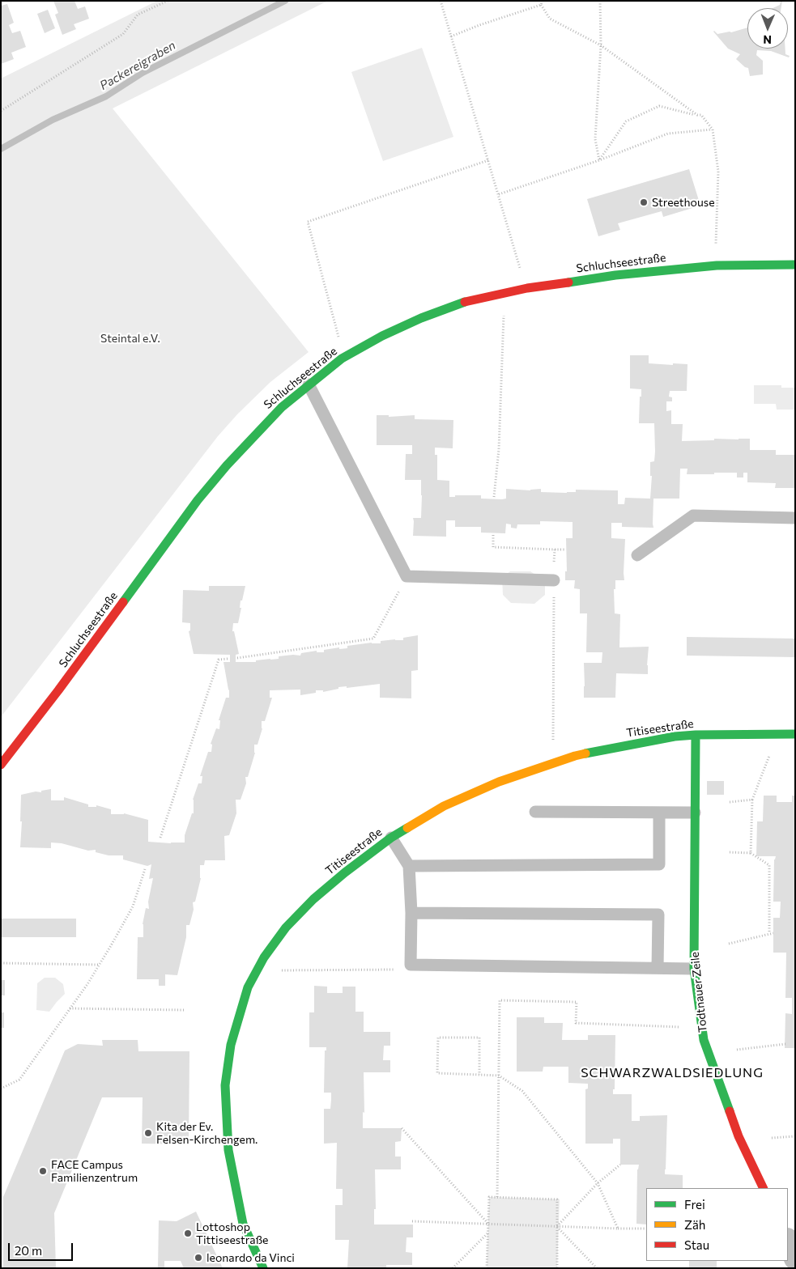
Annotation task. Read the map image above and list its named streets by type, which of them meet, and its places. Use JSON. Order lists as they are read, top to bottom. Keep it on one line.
{"streets":{"street":["Schluchseestraße","Titiseestraße","Todtnauer Zeile"]},"crossings":[["Titiseestraße","Todtnauer Zeile"]],"districts":["SCHWARZWALDSIEDLUNG"],"water":["Packereigraben"],"parks":["Steintal e.V."],"places":["Streethouse","Kita der Ev. Felsen-Kirchengem.","FACE Campus Familienzentrum","Lottoshop Tittiseestraße","leonardo da Vinci"],"legend":["Frei","Zäh","Stau"],"scale_bar":"20 m","north":"bottom"}
